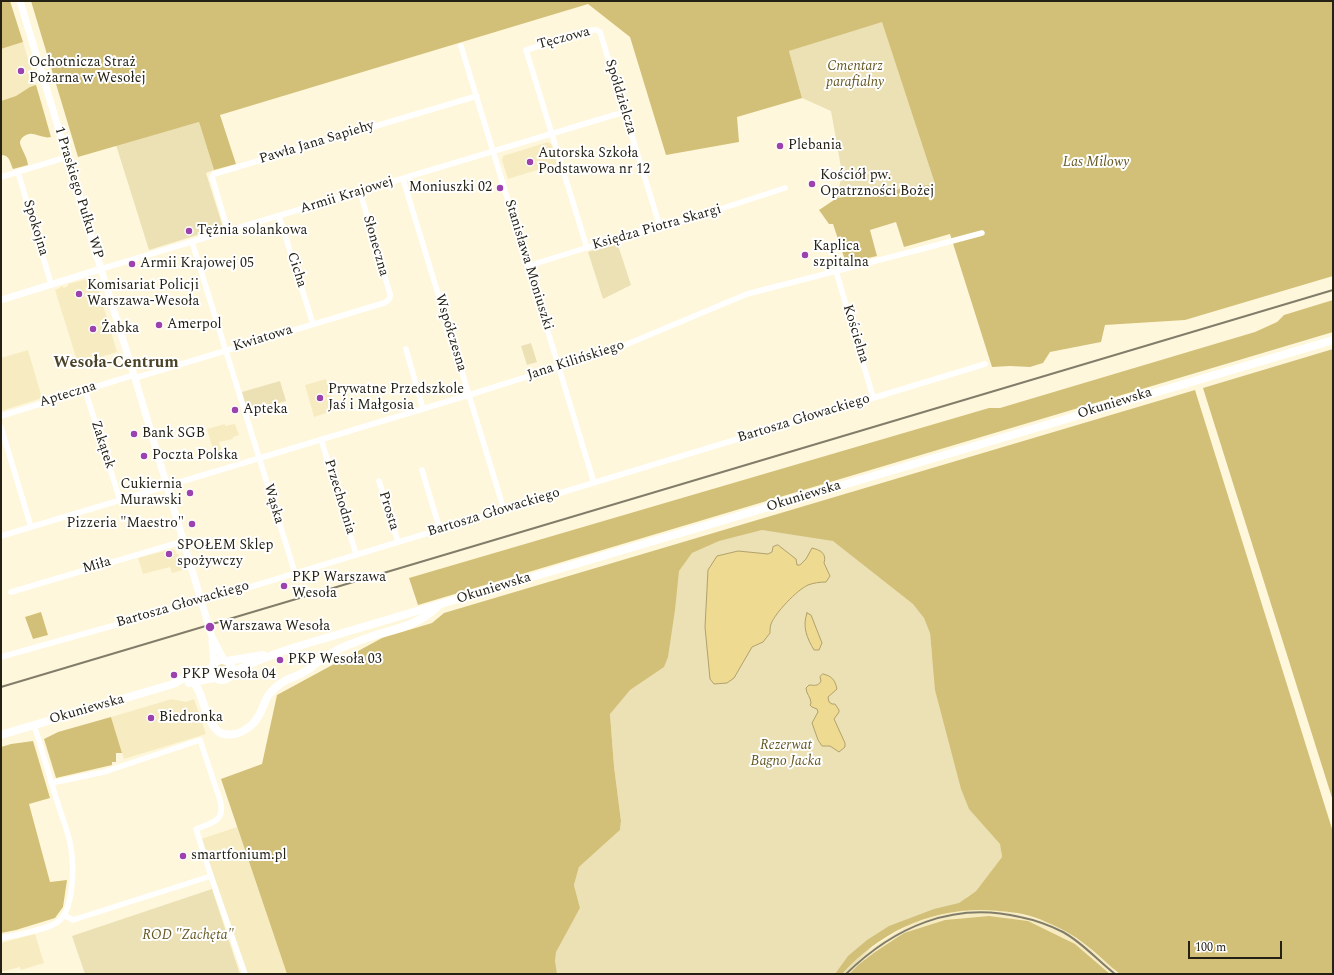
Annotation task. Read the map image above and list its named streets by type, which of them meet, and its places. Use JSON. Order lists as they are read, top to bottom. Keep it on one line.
{"streets":{"main road":["Okuniewska"],"street":["Tęczowa","Spółdzielcza","Pawła Jana Sapiehy","1 Praskiego Pułku WP","Armii Krajowej","Spokojna","Księdza Piotra Skargi","Słoneczna","Stanisława Moniuszki","Cicha","Współczesna","Kościelna","Kwiatowa","Jana Kilińskiego","Apteczna","Bartosza Głowackiego","Zakątek","Przechodnia","Wąska","Prosta","Miła"]},"crossings":[["Tęczowa","Spółdzielcza"],["Tęczowa","Armii Krajowej"],["Spółdzielcza","Armii Krajowej"],["Spółdzielcza","Księdza Piotra Skargi"],["Pawła Jana Sapiehy","Armii Krajowej"],["Pawła Jana Sapiehy","Stanisława Moniuszki"],["1 Praskiego Pułku WP","Armii Krajowej"],["1 Praskiego Pułku WP","Kwiatowa"],["1 Praskiego Pułku WP","Jana Kilińskiego"],["1 Praskiego Pułku WP","Apteczna"],["1 Praskiego Pułku WP","Okuniewska"],["1 Praskiego Pułku WP","Bartosza Głowackiego"],["1 Praskiego Pułku WP","Miła"],["Armii Krajowej","Spokojna"],["Armii Krajowej","Słoneczna"],["Armii Krajowej","Stanisława Moniuszki"],["Armii Krajowej","Cicha"],["Armii Krajowej","Współczesna"],["Armii Krajowej","Wąska"],["Księdza Piotra Skargi","Stanisława Moniuszki"],["Słoneczna","Kwiatowa"],["Stanisława Moniuszki","Jana Kilińskiego"],["Stanisława Moniuszki","Bartosza Głowackiego"],["Cicha","Kwiatowa"],["Współczesna","Jana Kilińskiego"],["Współczesna","Bartosza Głowackiego"],["Kościelna","Jana Kilińskiego"],["Kościelna","Bartosza Głowackiego"],["Kwiatowa","Apteczna"],["Kwiatowa","Wąska"],["Jana Kilińskiego","Zakątek"],["Jana Kilińskiego","Przechodnia"],["Jana Kilińskiego","Wąska"],["Apteczna","Zakątek"],["Bartosza Głowackiego","Przechodnia"],["Bartosza Głowackiego","Wąska"],["Bartosza Głowackiego","Prosta"]],"districts":["Wesoła-Centrum"],"parks":["Cmentarz parafialny","Las Milowy","Rezerwat Bagno Jacka","ROD \"Zachęta\""],"places":["Ochotnicza Straż Pożarna w Wesołej","Plebania","Autorska Szkoła Podstawowa nr 12","Kościół pw. Opatrzności Bożej","Moniuszki 02","Tężnia solankowa","Kaplica szpitalna","Armii Krajowej 05","Komisariat Policji Warszawa-Wesoła","Amerpol","Żabka","Prywatne Przedszkole Jaś i Małgosia","Apteka","Bank SGB","Poczta Polska","Cukiernia Murawski","Pizzeria \"Maestro\"","SPOŁEM Sklep spożywczy","PKP Warszawa Wesoła","Warszawa Wesoła","PKP Wesoła 03","PKP Wesoła 04","Biedronka","smartfonium.pl"],"scale_bar":"100 m"}
